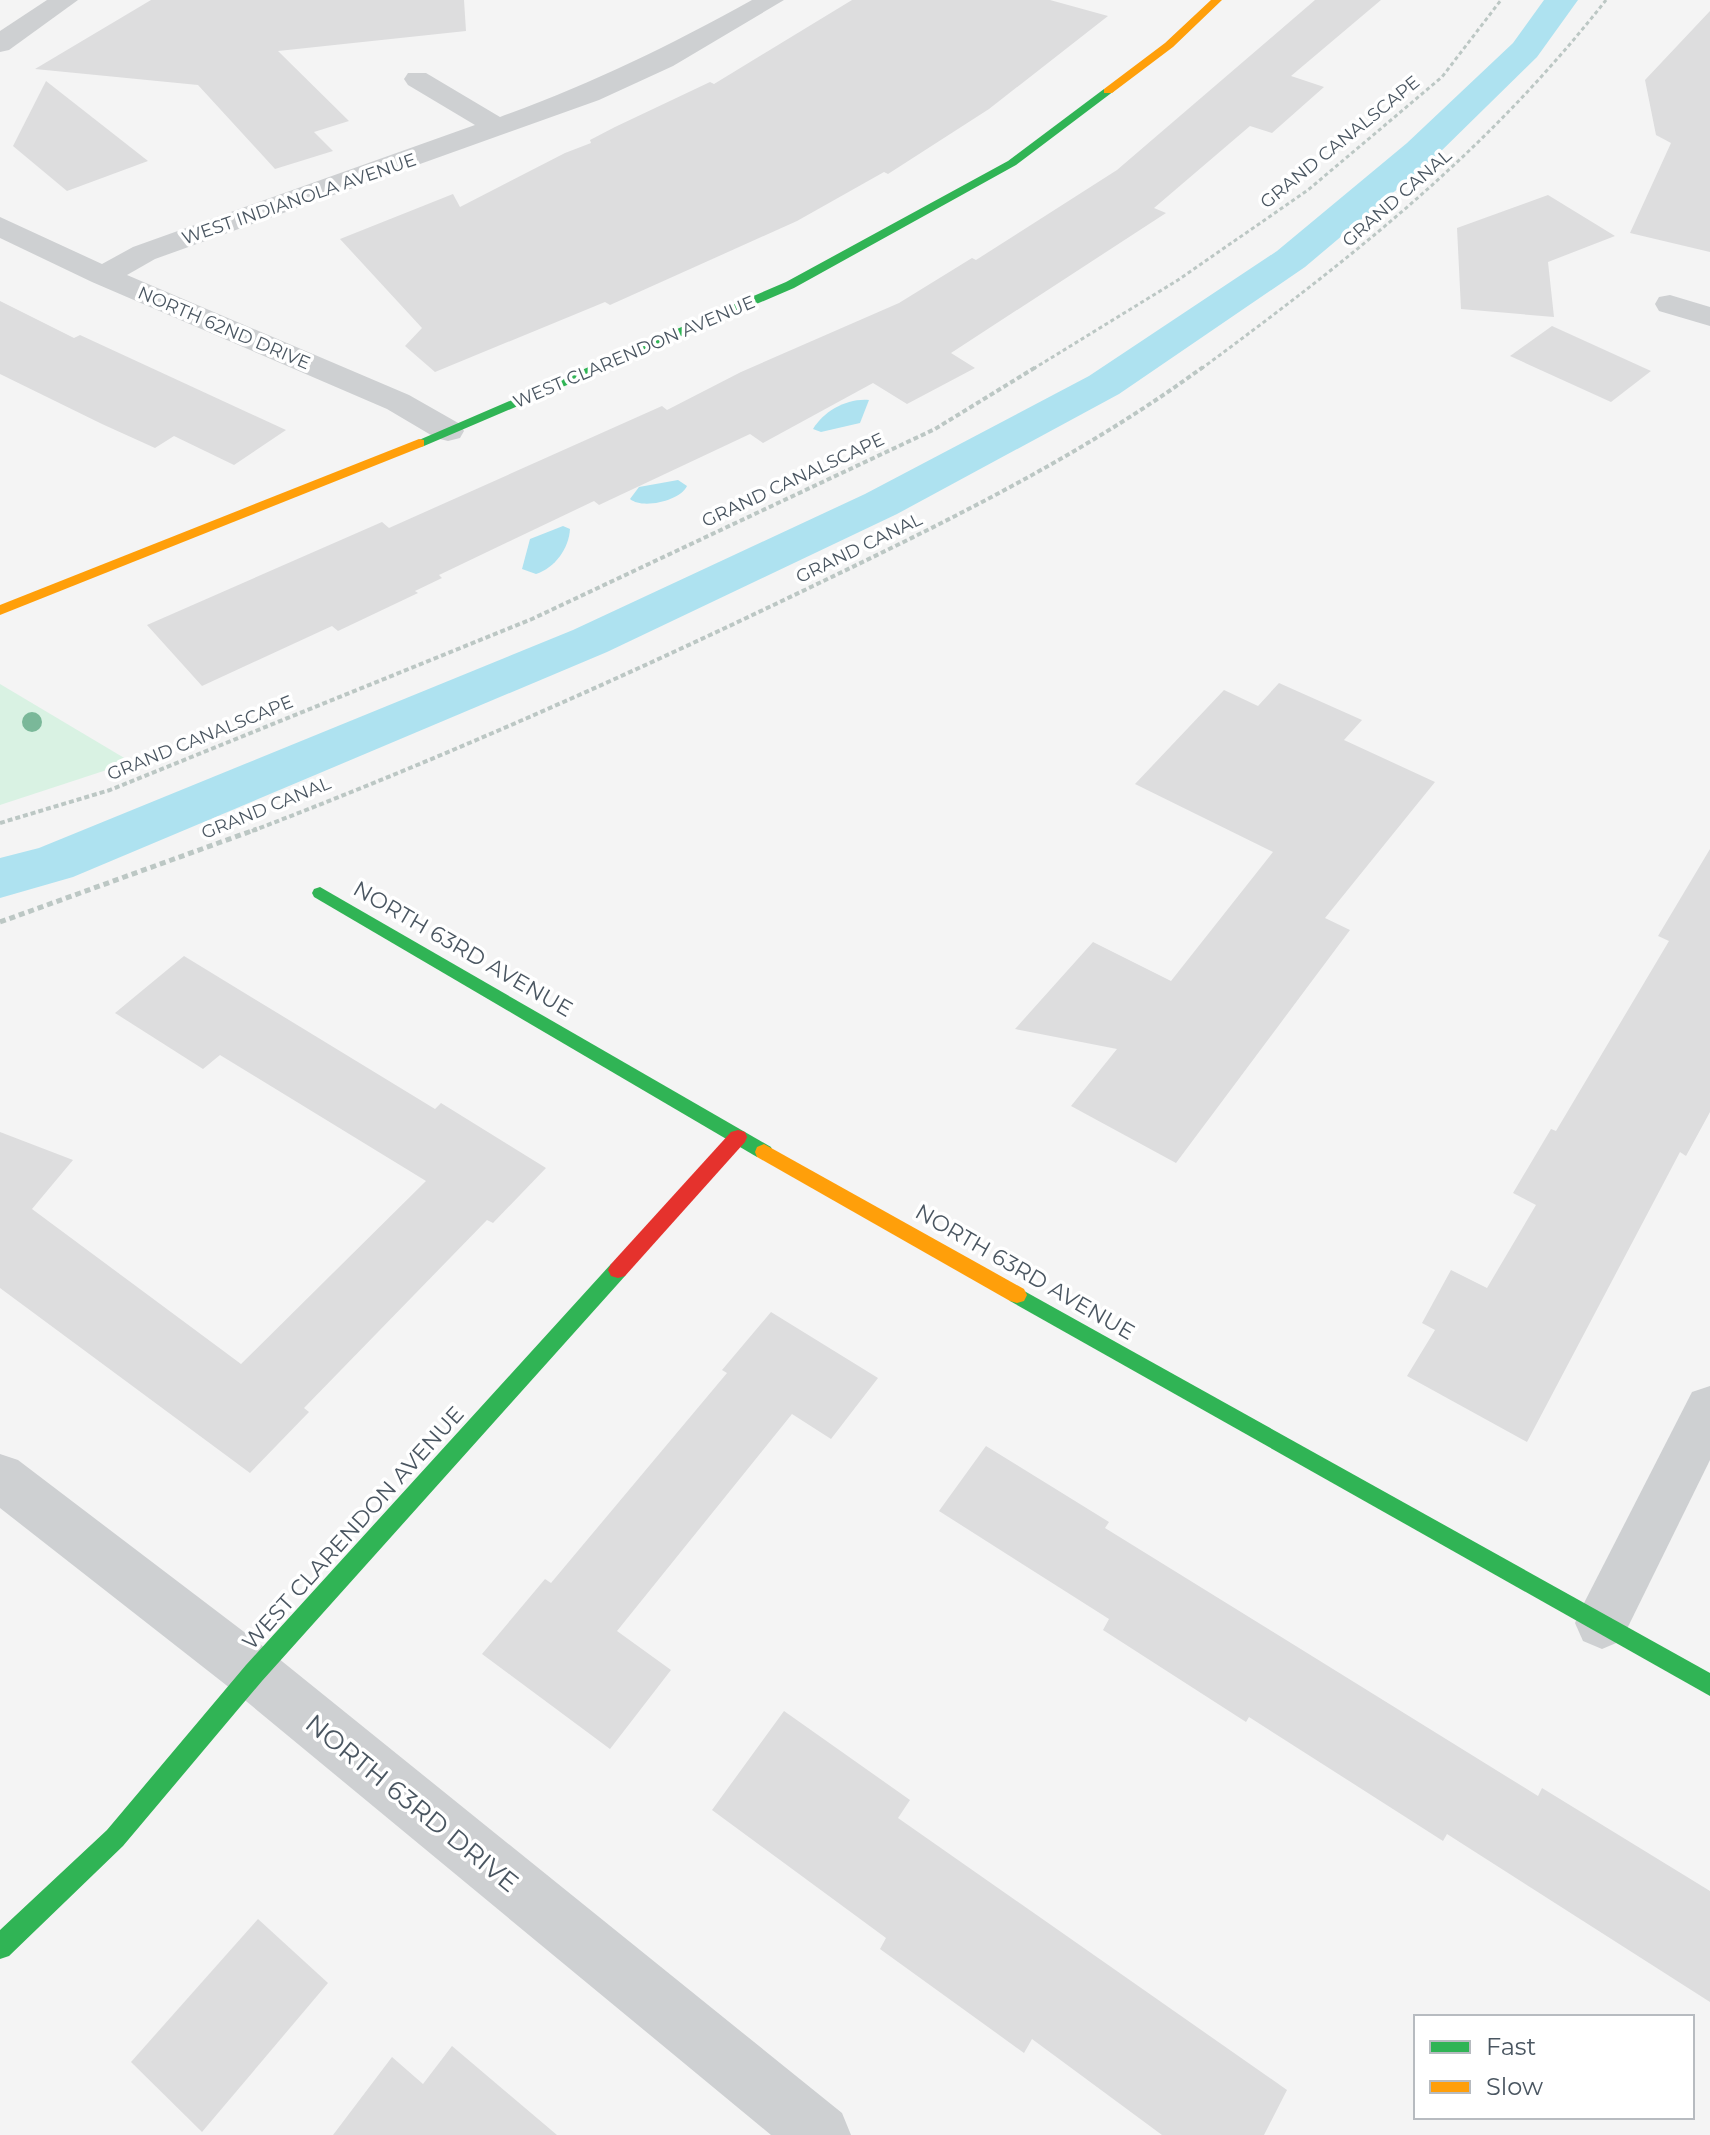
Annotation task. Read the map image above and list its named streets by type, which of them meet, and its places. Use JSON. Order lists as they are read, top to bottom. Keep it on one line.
{"streets":{"street":["WEST INDIANOLA AVENUE","NORTH 62ND DRIVE","WEST CLARENDON AVENUE","NORTH 63RD AVENUE","NORTH 63RD DRIVE"],"path":["GRAND CANALSCAPE","GRAND CANAL"]},"crossings":[["WEST INDIANOLA AVENUE","NORTH 62ND DRIVE"],["NORTH 62ND DRIVE","WEST CLARENDON AVENUE"],["WEST CLARENDON AVENUE","NORTH 63RD AVENUE"],["WEST CLARENDON AVENUE","NORTH 63RD DRIVE"]],"legend":["Fast","Slow"]}
